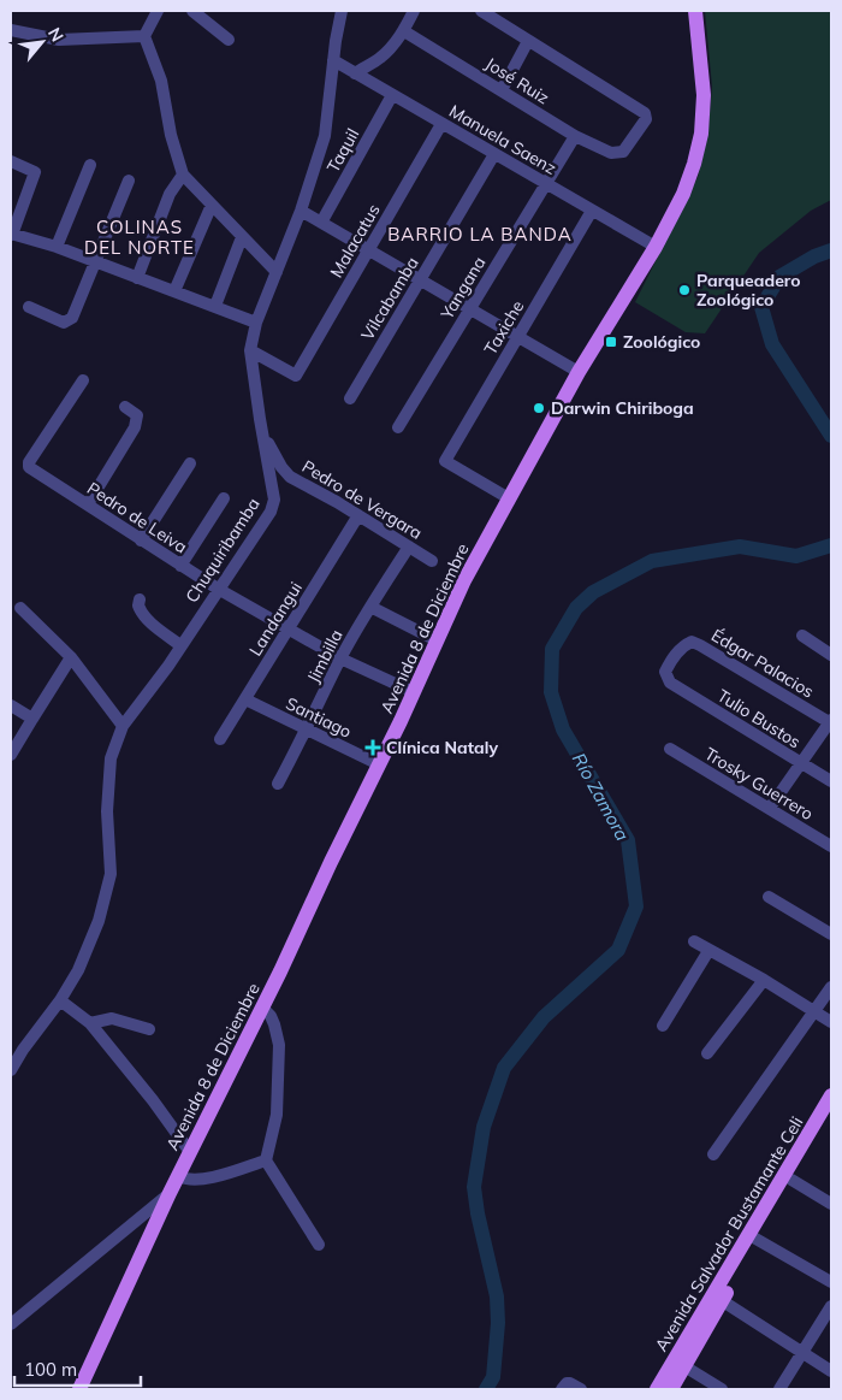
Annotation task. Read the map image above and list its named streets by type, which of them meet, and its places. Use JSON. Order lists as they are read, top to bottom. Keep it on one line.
{"streets":{"main road":["Avenida 8 de Diciembre","Avenida Salvador Bustamante Celi"],"street":["José Ruiz","Manuela Saenz","Taquil","Malacatus","Yangana","Vilcabamba","Taxiche","Pedro de Vergara","Pedro de Leiva","Chuquiribamba","Landangui","Jimbilla","Édgar Palacios","Santiago","Tulio Bustos","Trosky Guerrero"]},"crossings":[["José Ruiz","Yangana"],["Manuela Saenz","Taquil"],["Manuela Saenz","Malacatus"],["Manuela Saenz","Yangana"],["Manuela Saenz","Vilcabamba"],["Manuela Saenz","Taxiche"],["Manuela Saenz","Chuquiribamba"],["Manuela Saenz","Avenida 8 de Diciembre"],["Malacatus","Chuquiribamba"],["Taxiche","Avenida 8 de Diciembre"],["Pedro de Vergara","Chuquiribamba"],["Pedro de Vergara","Landangui"],["Pedro de Vergara","Jimbilla"],["Pedro de Leiva","Chuquiribamba"],["Pedro de Leiva","Landangui"],["Pedro de Leiva","Avenida 8 de Diciembre"],["Pedro de Leiva","Jimbilla"],["Landangui","Santiago"],["Avenida 8 de Diciembre","Santiago"],["Jimbilla","Santiago"],["Édgar Palacios","Tulio Bustos"]],"districts":["COLINAS DEL NORTE","BARRIO LA BANDA"],"water":["Río Zamora"],"places":{"other":["Parqueadero Zoológico","Darwin Chiriboga"],"transit":["Zoológico"],"health":["Clínica Nataly"]},"scale_bar":"100 m","north":"top right"}
